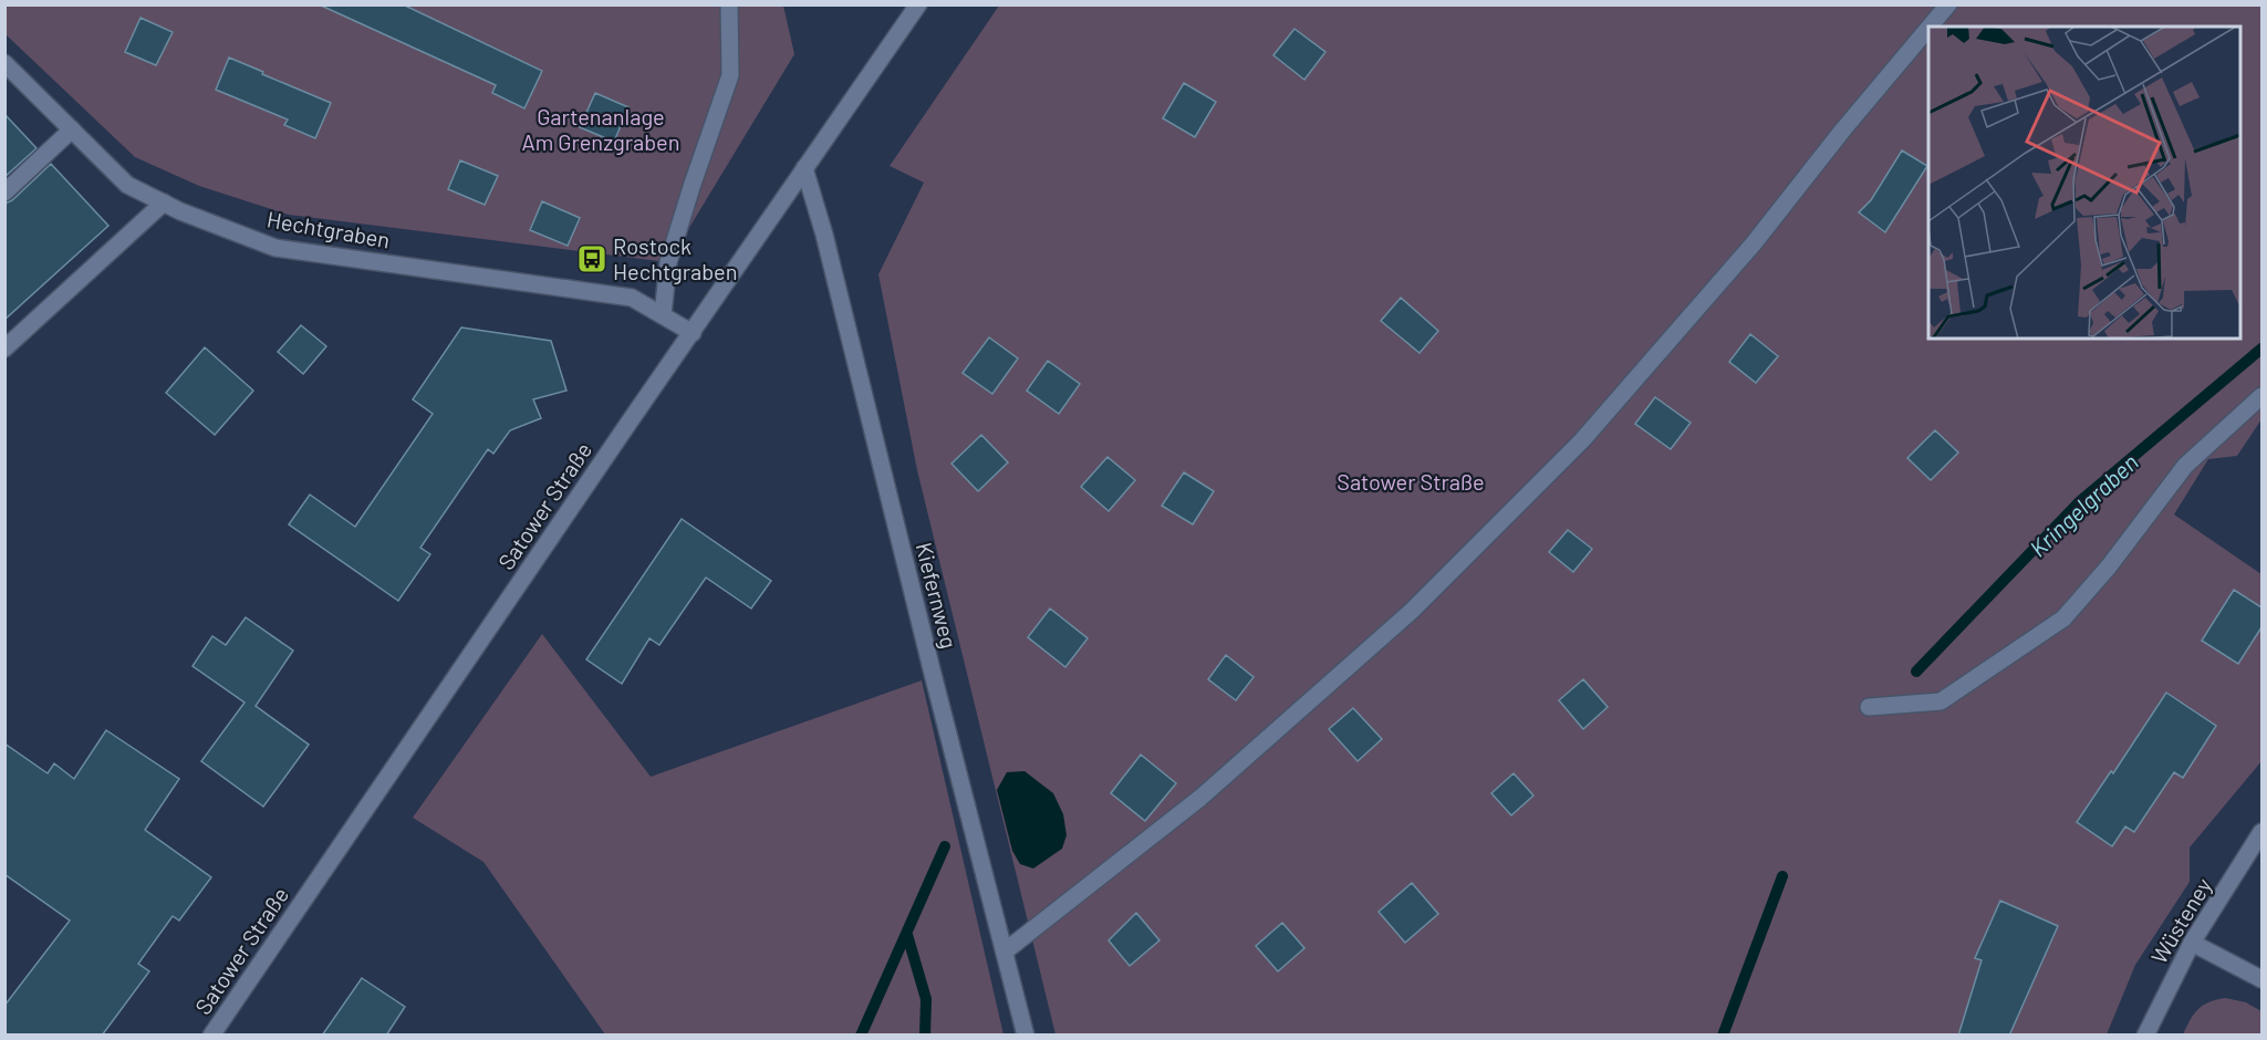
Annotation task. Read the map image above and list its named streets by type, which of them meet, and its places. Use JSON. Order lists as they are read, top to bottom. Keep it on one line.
{"streets":{"street":["Hechtgraben","Satower Straße","Kiefernweg","Wüsteney"]},"crossings":[["Hechtgraben","Satower Straße"],["Satower Straße","Kiefernweg"]],"water":["Kringelgraben"],"parks":["Gartenanlage Am Grenzgraben","Satower Straße"],"places":{"bus stop":["Rostock Hechtgraben"]}}
